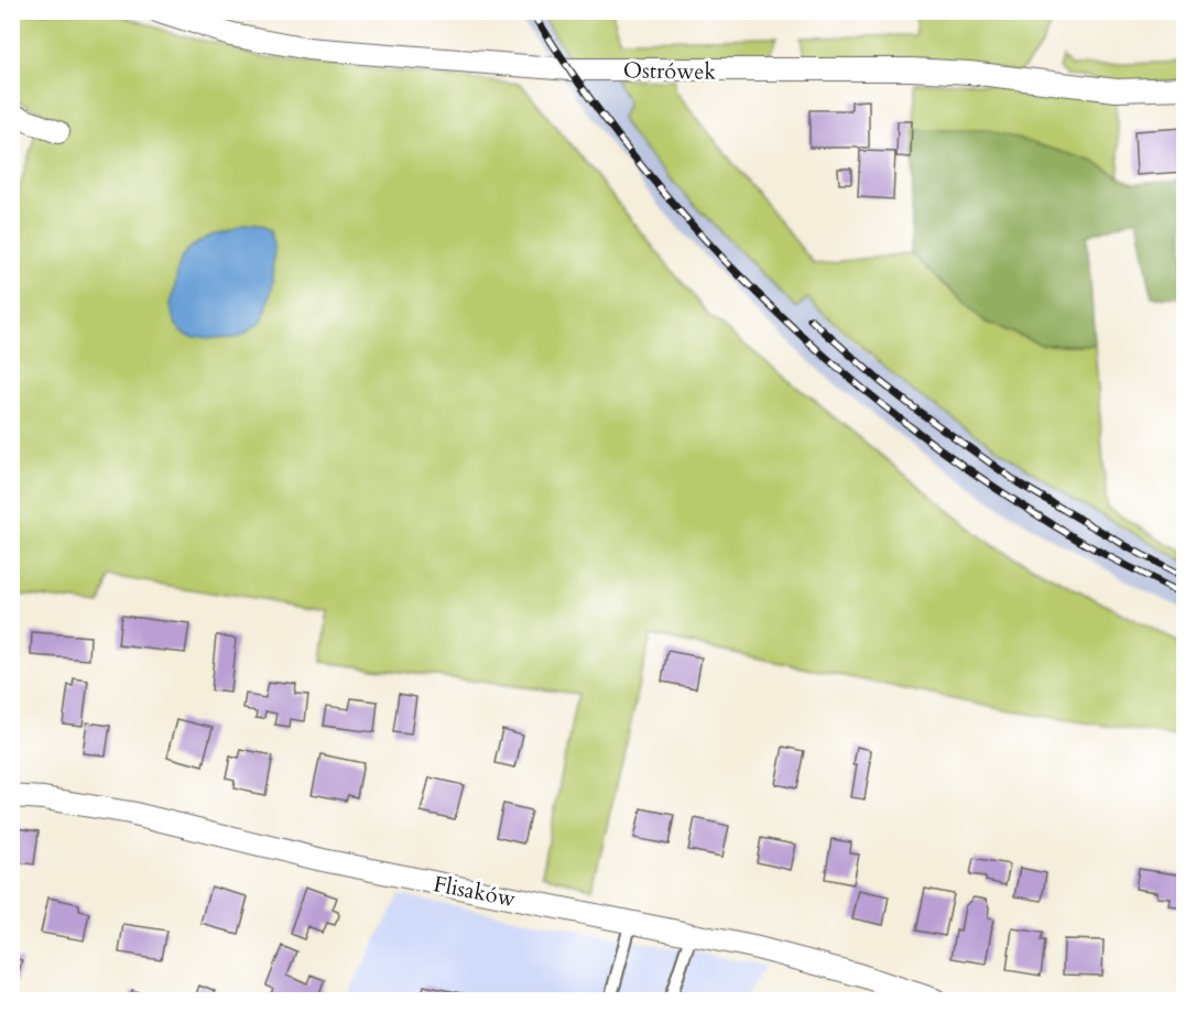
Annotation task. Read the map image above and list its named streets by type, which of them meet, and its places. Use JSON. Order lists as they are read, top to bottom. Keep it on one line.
{"streets":{"street":["Ostrówek","Flisaków"]}}
